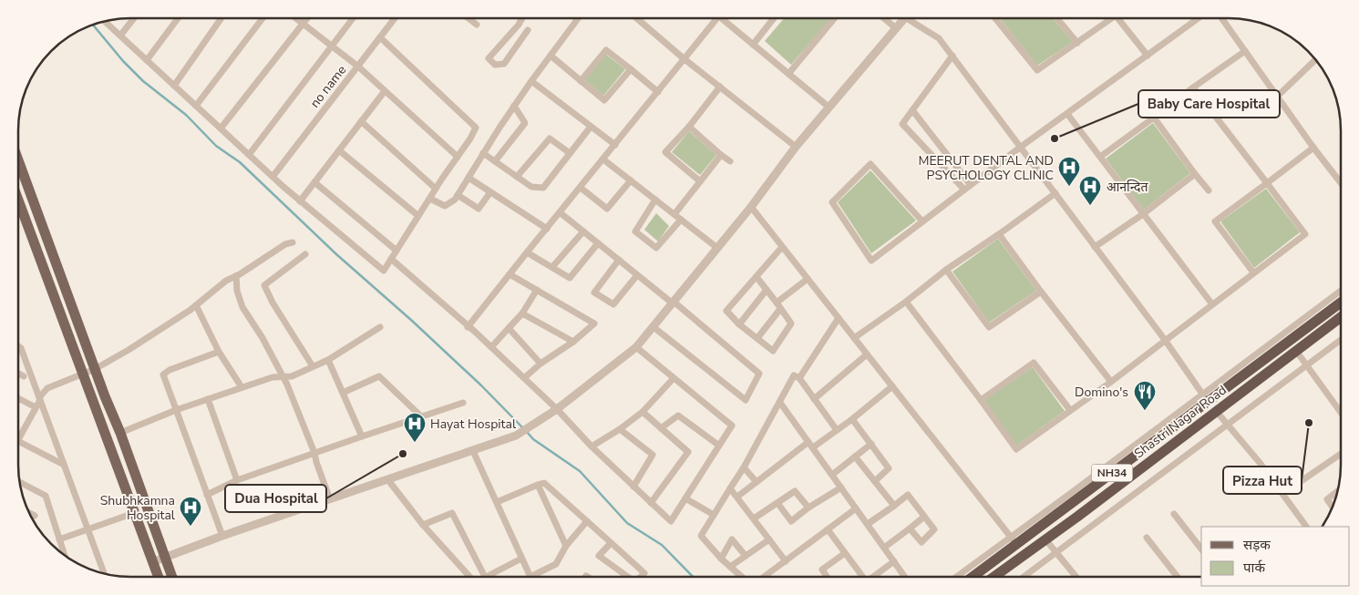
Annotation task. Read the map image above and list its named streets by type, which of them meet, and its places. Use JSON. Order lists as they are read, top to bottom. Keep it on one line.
{"streets":{"highway":["Shastri Nagar Road","NH34"],"street":["no name"]},"places":{"other":["Baby Care Hospital","Pizza Hut","Dua Hospital"],"hospital":["MEERUT DENTAL AND PSYCHOLOGY CLINIC","आनन्दित","Hayat Hospital","Shubhkamna Hospital"],"restaurant":["Domino's"]},"legend":["सड़क","पार्क"]}
